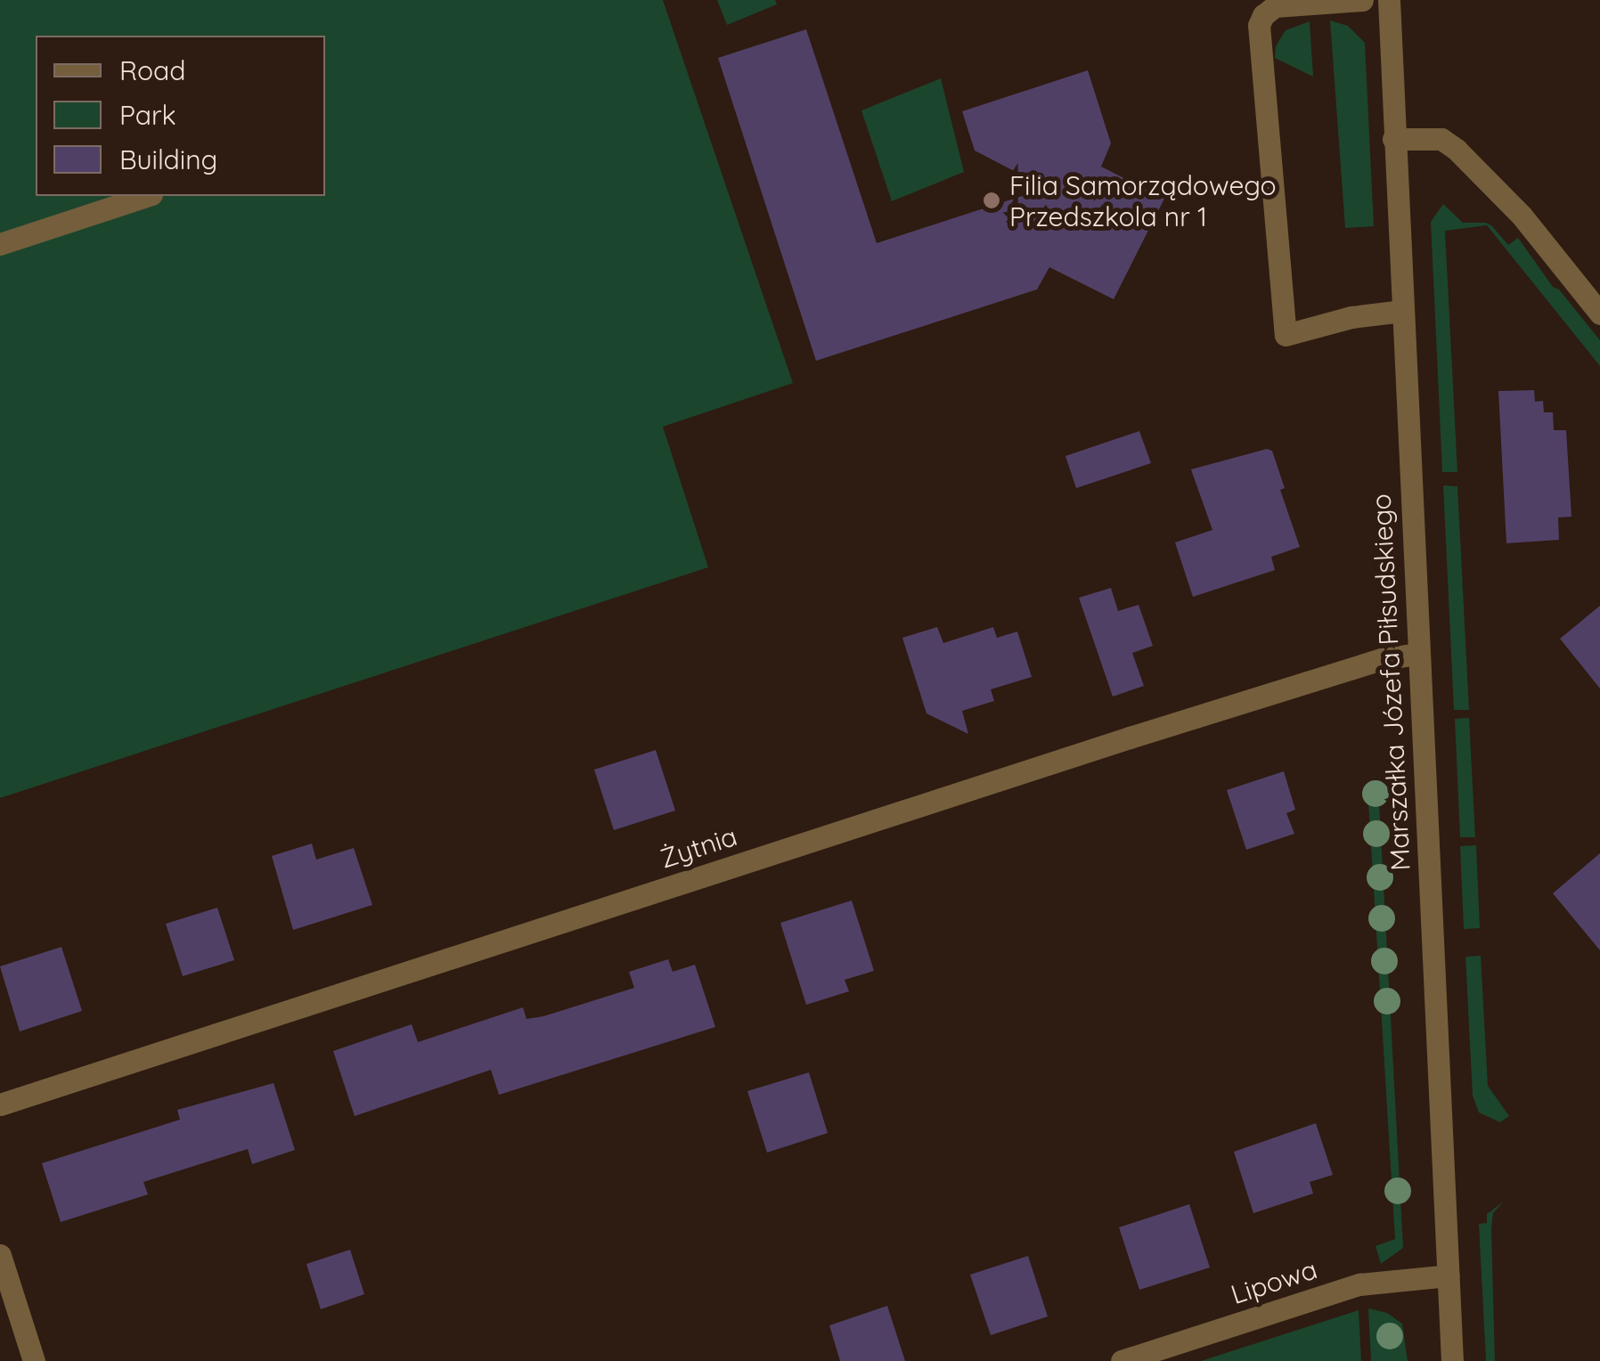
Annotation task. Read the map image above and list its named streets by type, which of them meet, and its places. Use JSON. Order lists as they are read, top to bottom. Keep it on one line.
{"streets":{"street":["Marszałka Józefa Piłsudskiego","Żytnia","Lipowa"]},"crossings":[["Marszałka Józefa Piłsudskiego","Żytnia"],["Marszałka Józefa Piłsudskiego","Lipowa"]],"places":["Filia Samorządowego Przedszkola nr 1"],"legend":["Road","Park","Building"]}
